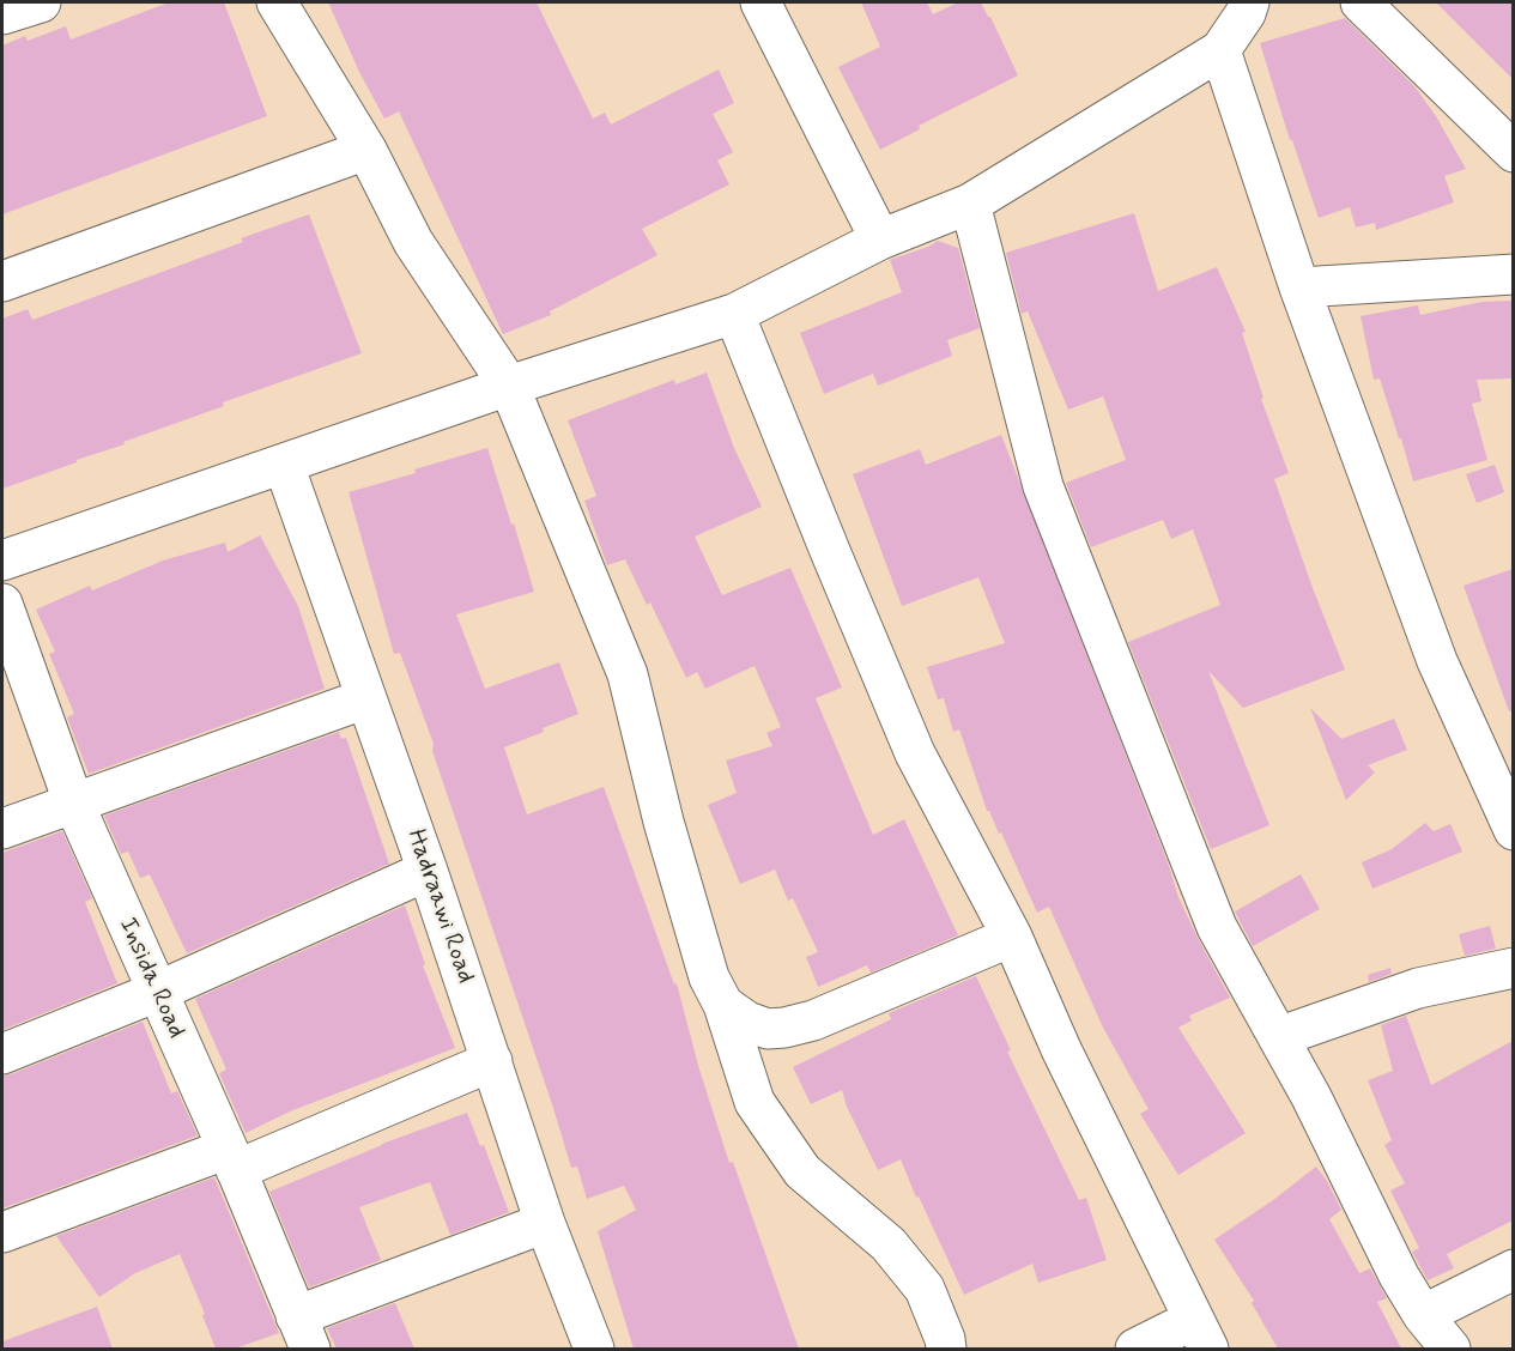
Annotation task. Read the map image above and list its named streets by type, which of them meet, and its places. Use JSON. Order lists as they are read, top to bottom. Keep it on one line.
{"streets":{"street":["Hadraawi Road","Insida Road"]}}
